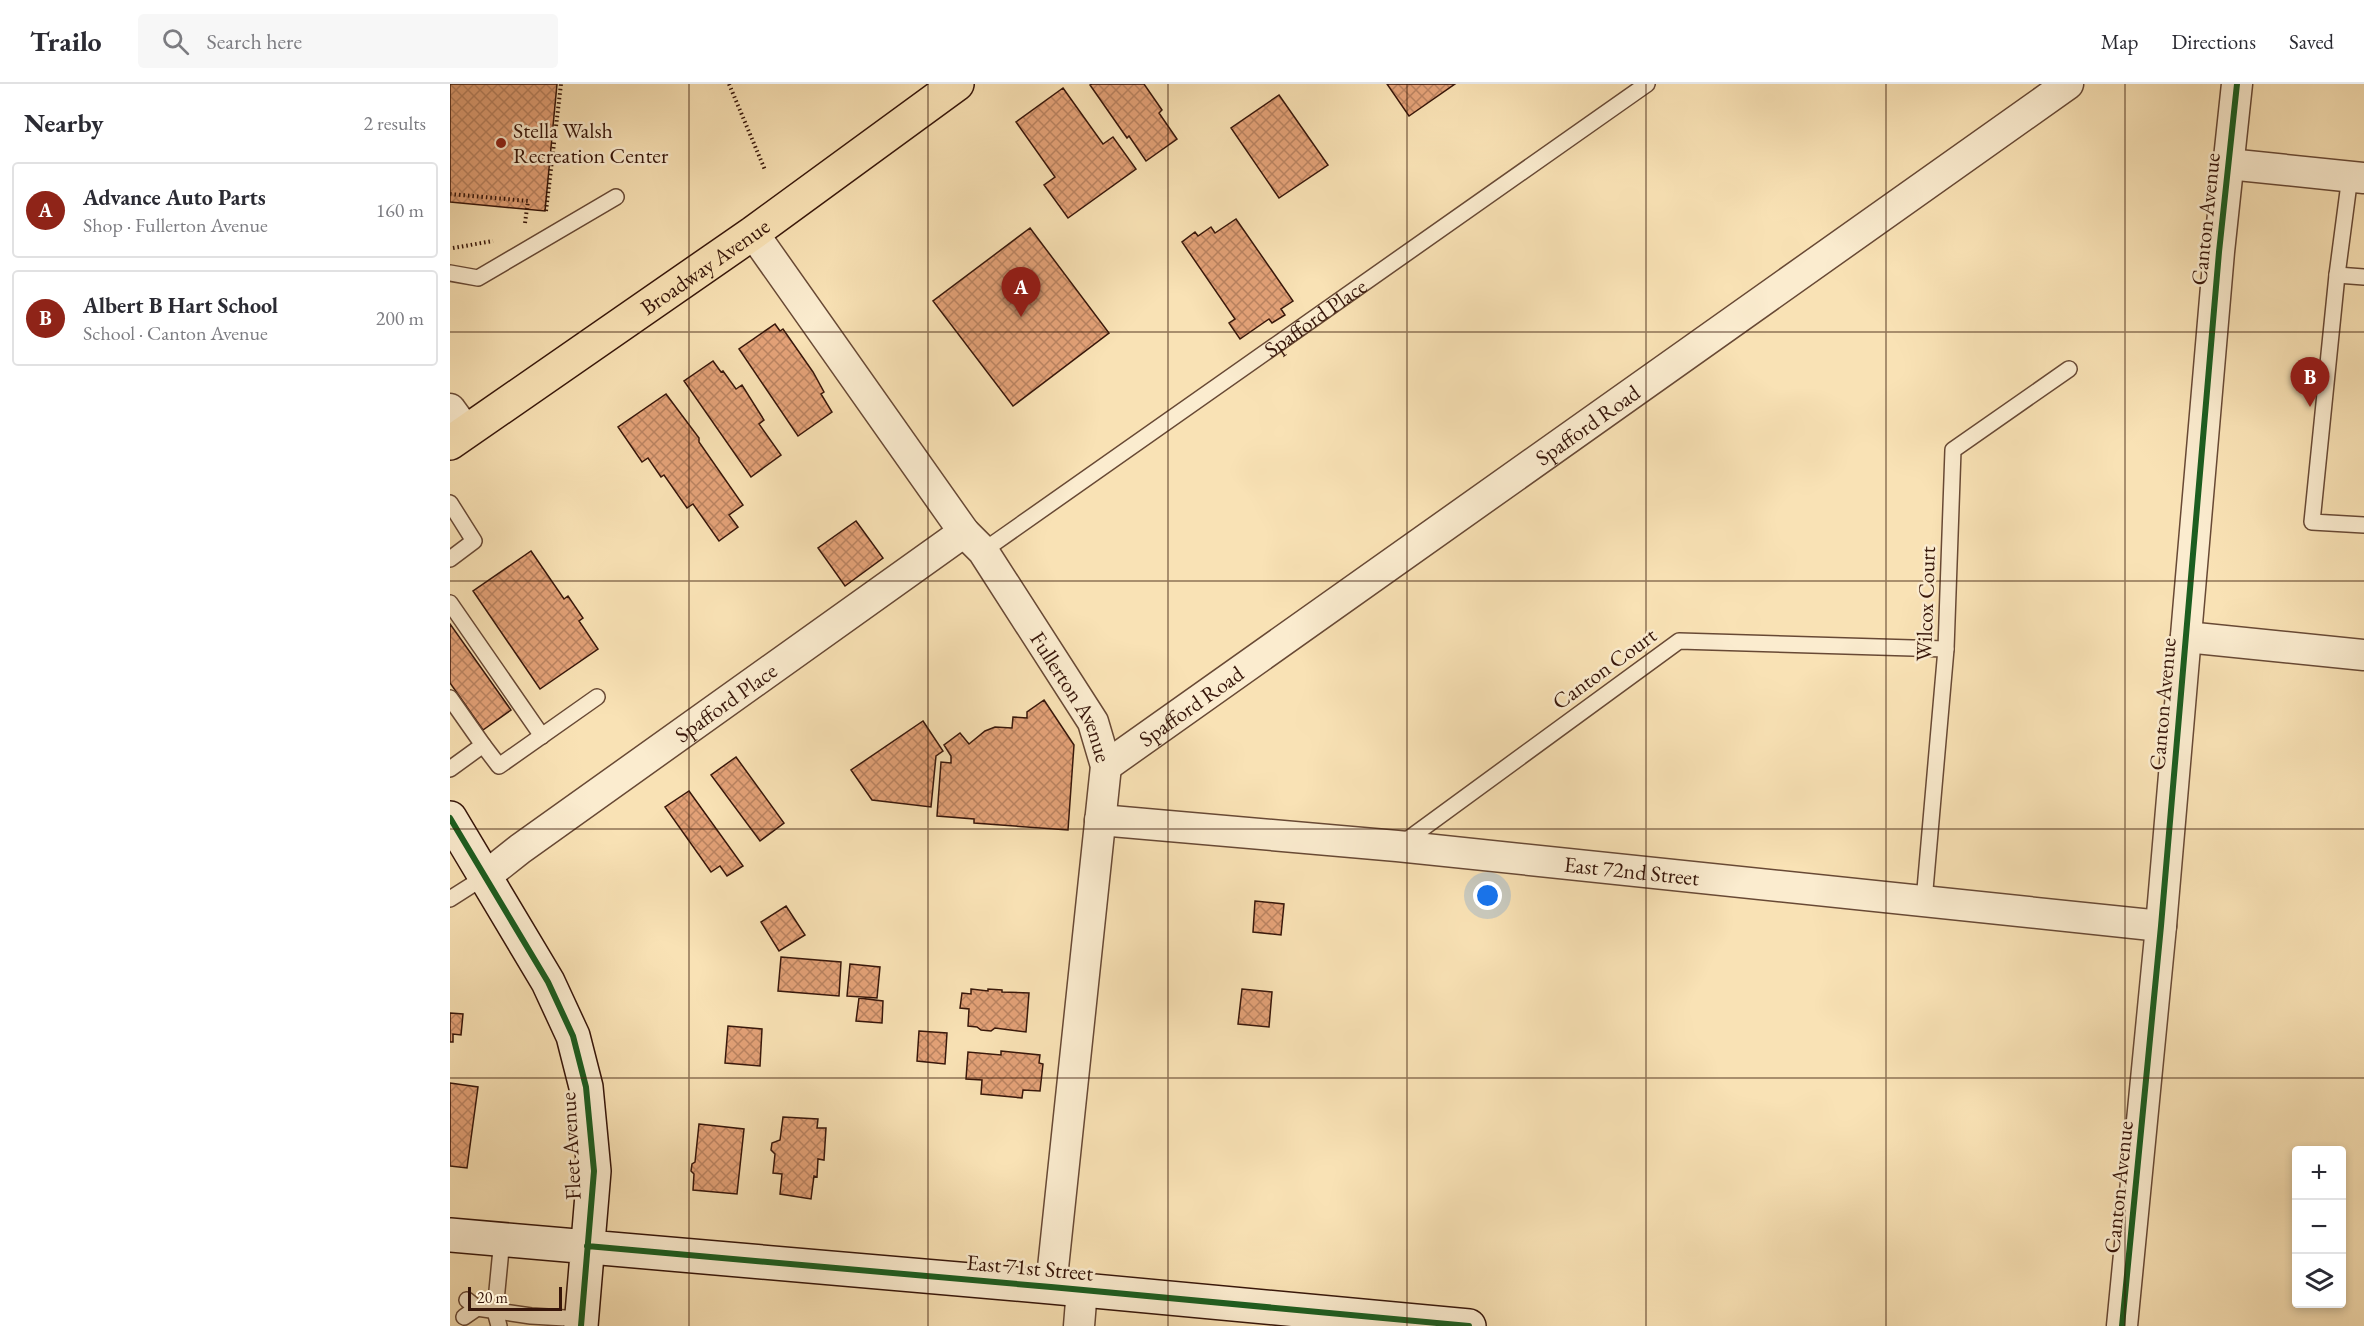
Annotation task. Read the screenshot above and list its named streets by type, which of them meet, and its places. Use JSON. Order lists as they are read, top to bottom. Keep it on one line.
{"streets":{"main road":["Broadway Avenue","Fleet Avenue","East 71st Street"],"street":["Canton Avenue","Spafford Place","Spafford Road","Fullerton Avenue","East 72nd Street"],"lane":["Wilcox Court","Canton Court"]},"crossings":[["Canton Avenue","East 72nd Street"],["Broadway Avenue","Fullerton Avenue"],["Spafford Place","Fullerton Avenue"],["Spafford Place","Fleet Avenue"],["Spafford Road","Fullerton Avenue"],["Wilcox Court","Canton Court"],["Wilcox Court","East 72nd Street"],["Canton Court","East 72nd Street"],["Fullerton Avenue","East 72nd Street"],["Fullerton Avenue","East 71st Street"],["Fleet Avenue","East 71st Street"]],"places":["Stella Walsh Recreation Center"],"scale_bar":"20 m","page":{"header":"Trailo","search":"Search here","nav":["Map","Directions","Saved"],"heading":["Nearby","2 results"],"list":[{"mark":"A","name":"Advance Auto Parts","note":"Shop · Fullerton Avenue","value":"160 m"},{"mark":"B","name":"Albert B Hart School","note":"School · Canton Avenue","value":"200 m"}],"pins":["A","B"],"map_buttons":["+","−"],"scale":"20 m"}}
